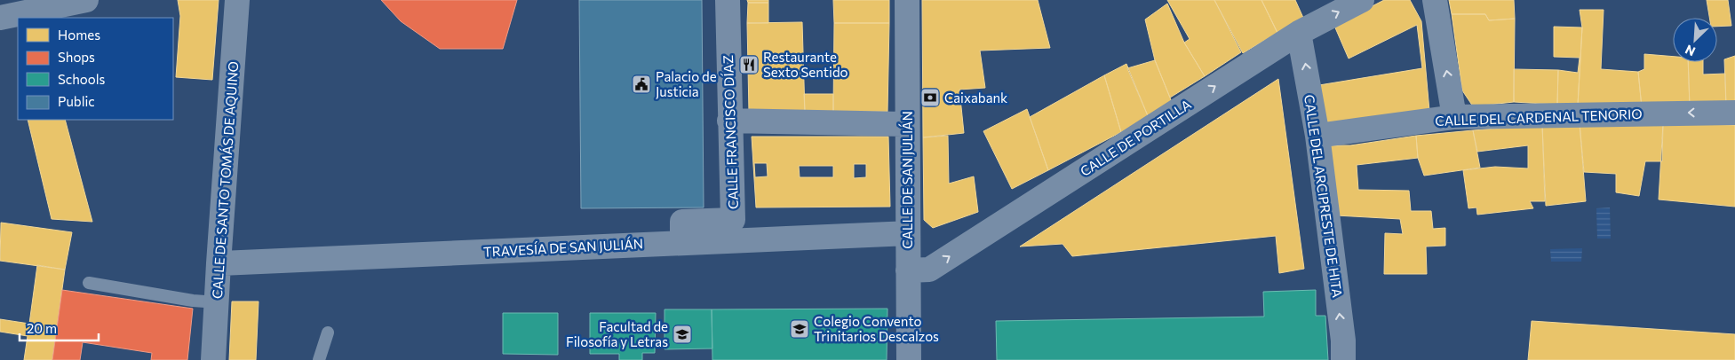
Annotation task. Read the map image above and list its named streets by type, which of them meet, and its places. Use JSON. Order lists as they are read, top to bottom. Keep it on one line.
{"streets":{"street":["CALLE DEL CARDENAL TENORIO","CALLE FRANCISCO DÍAZ","CALLE DE PORTILLA","CALLE DE SANTO TOMÁS DE AQUINO","CALLE DE SAN JULIÁN","CALLE DEL ARCIPRESTE DE HITA","TRAVESÍA DE SAN JULIÁN"]},"crossings":[["CALLE DEL CARDENAL TENORIO","CALLE DEL ARCIPRESTE DE HITA"],["CALLE FRANCISCO DÍAZ","TRAVESÍA DE SAN JULIÁN"],["CALLE DE PORTILLA","CALLE DE SAN JULIÁN"],["CALLE DE PORTILLA","CALLE DEL ARCIPRESTE DE HITA"],["CALLE DE SANTO TOMÁS DE AQUINO","TRAVESÍA DE SAN JULIÁN"],["CALLE DE SAN JULIÁN","TRAVESÍA DE SAN JULIÁN"]],"one_way":["CALLE DEL CARDENAL TENORIO","CALLE DE PORTILLA"],"places":{"restaurant":["Restaurante Sexto Sentido"],"public building":["Palacio de Justicia"],"bank":["Caixabank"],"school or university":["Colegio Convento Trinitarios Descalzos","Facultad de Filosofía y Letras"]},"legend":["Homes","Shops","Schools","Public"],"scale_bar":"20 m","north":"bottom left"}
